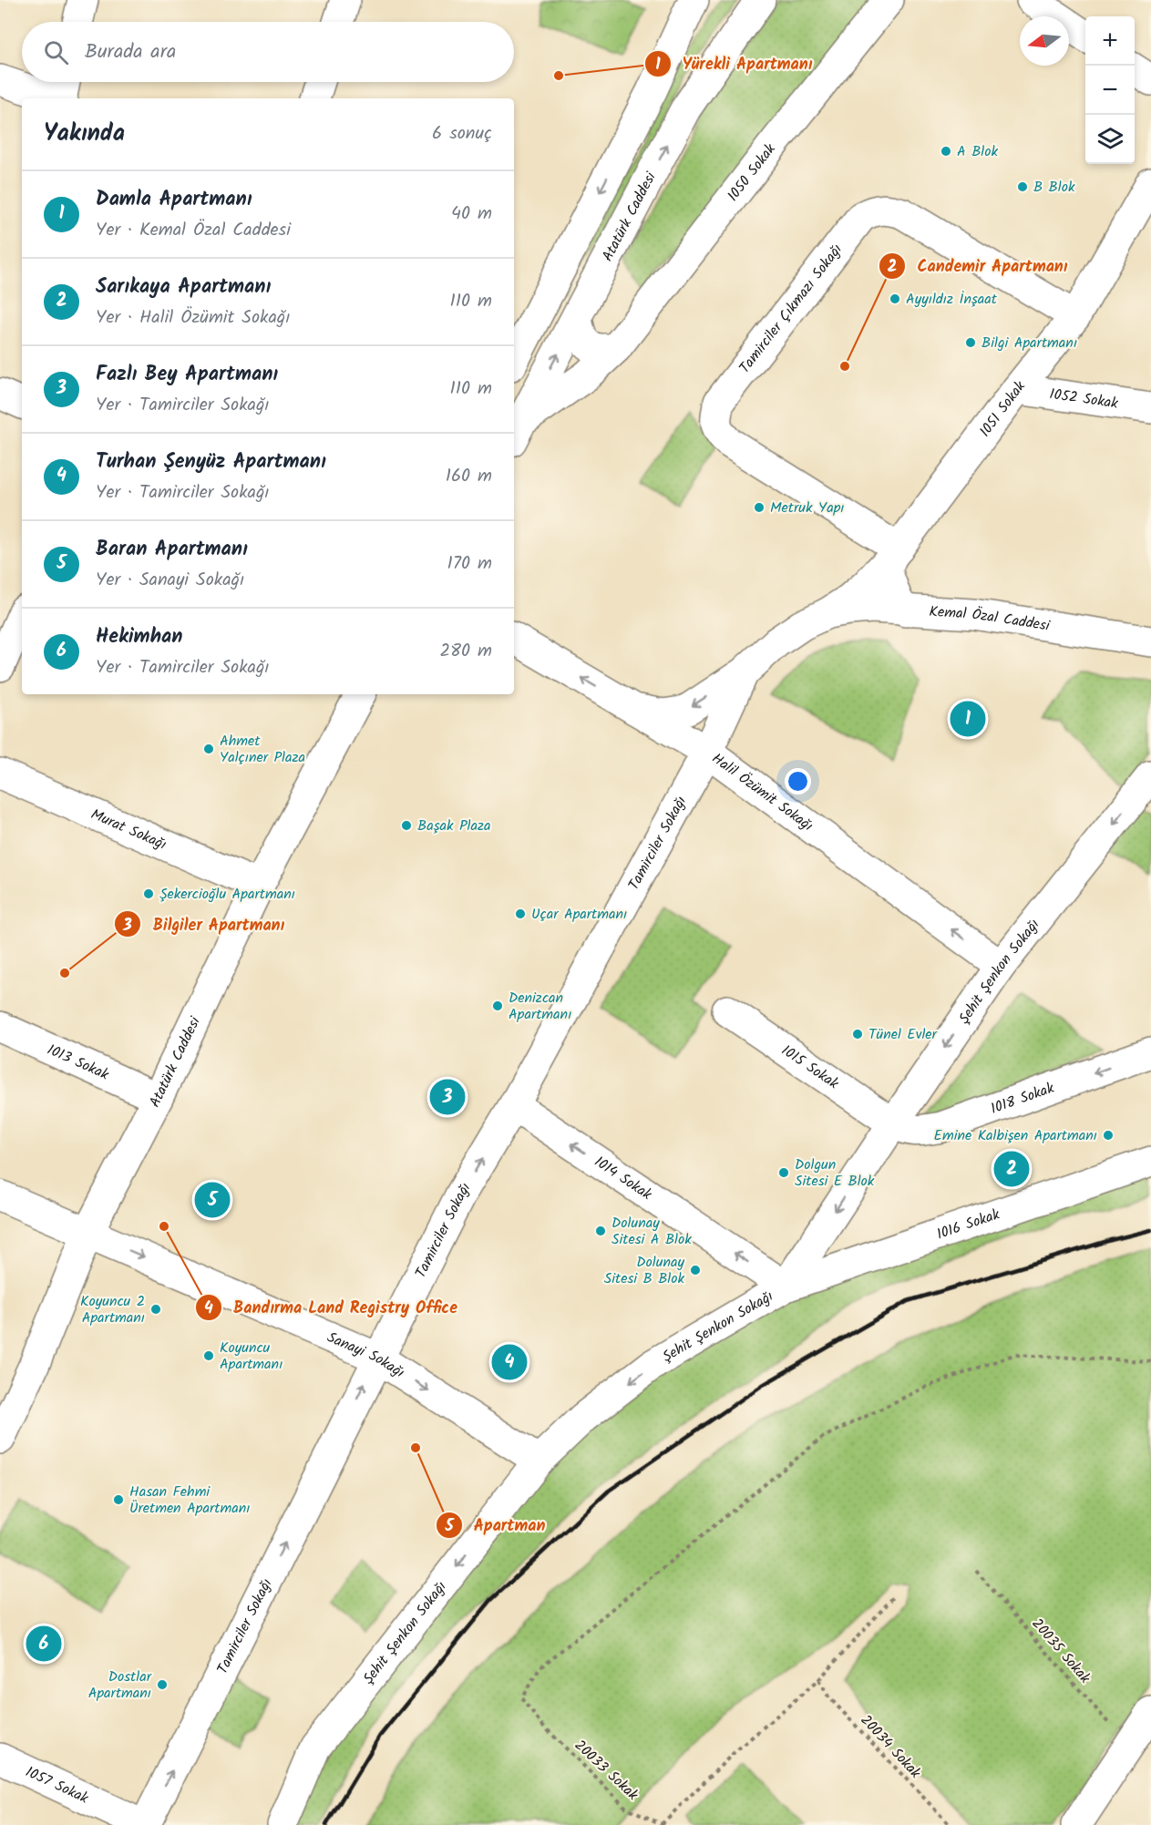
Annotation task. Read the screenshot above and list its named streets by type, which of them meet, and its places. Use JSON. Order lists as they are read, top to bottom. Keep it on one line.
{"streets":{"street":["1050 Sokak","Atatürk Caddesi","Tamirciler Çıkmazı Sokağı","1052 Sokak","1051 Sokak","Kemal Özal Caddesi","Halil Özümit Sokağı","Murat Sokağı","Tamirciler Sokağı","Şehit Şenkon Sokağı","1013 Sokak","1015 Sokak","1018 Sokak","1014 Sokak","1016 Sokak","Sanayi Sokağı","1057 Sokak"],"path":["20035 Sokak","20034 Sokak","20033 Sokak"]},"crossings":[["1050 Sokak","Atatürk Caddesi"],["Atatürk Caddesi","Murat Sokağı"],["Atatürk Caddesi","1013 Sokak"],["Atatürk Caddesi","Sanayi Sokağı"],["Tamirciler Çıkmazı Sokağı","1051 Sokak"],["1052 Sokak","1051 Sokak"],["1051 Sokak","Kemal Özal Caddesi"],["1051 Sokak","Tamirciler Sokağı"],["Kemal Özal Caddesi","Tamirciler Sokağı"],["Halil Özümit Sokağı","Tamirciler Sokağı"],["Halil Özümit Sokağı","Şehit Şenkon Sokağı"],["Tamirciler Sokağı","1014 Sokak"],["Tamirciler Sokağı","Sanayi Sokağı"],["Tamirciler Sokağı","1057 Sokak"],["Şehit Şenkon Sokağı","1015 Sokak"],["Şehit Şenkon Sokağı","1018 Sokak"],["Şehit Şenkon Sokağı","1014 Sokak"],["Şehit Şenkon Sokağı","1016 Sokak"],["Şehit Şenkon Sokağı","Sanayi Sokağı"],["1015 Sokak","1018 Sokak"],["1014 Sokak","1016 Sokak"]],"one_way":["Halil Özümit Sokağı","Şehit Şenkon Sokağı","1018 Sokak","1014 Sokak","Sanayi Sokağı"],"places":["Yürekli Apartmanı","A Blok","B Blok","Ayyıldız İnşaat","Bilgi Apartmanı","Candemir Apartmanı","Metruk Yapı","Ahmet Yalçıner Plaza","Başak Plaza","Şekercioğlu Apartmanı","Uçar Apartmanı","Bilgiler Apartmanı","Denizcan Apartmanı","Tünel Evler","Emine Kalbişen Apartmanı","Dolgun Sitesi E Blok","Bandırma Land Registry Office","Dolunay Sitesi A Blok","Dolunay Sitesi B Blok","Koyuncu 2 Apartmanı","Koyuncu Apartmanı","Apartman","Hasan Fehmi Üretmen Apartmanı","Dostlar Apartmanı"],"north":"left","page":{"map_buttons":["+","−"],"search":"Burada ara","heading":["Yakında","6 sonuç"],"list":[{"mark":"1","name":"Damla Apartmanı","note":"Yer · Kemal Özal Caddesi","value":"40 m"},{"mark":"2","name":"Sarıkaya Apartmanı","note":"Yer · Halil Özümit Sokağı","value":"110 m"},{"mark":"3","name":"Fazlı Bey Apartmanı","note":"Yer · Tamirciler Sokağı","value":"110 m"},{"mark":"4","name":"Turhan Şenyüz Apartmanı","note":"Yer · Tamirciler Sokağı","value":"160 m"},{"mark":"5","name":"Baran Apartmanı","note":"Yer · Sanayi Sokağı","value":"170 m"},{"mark":"6","name":"Hekimhan","note":"Yer · Tamirciler Sokağı","value":"280 m"}],"pins":["1","3","2","5","4","6"]}}
